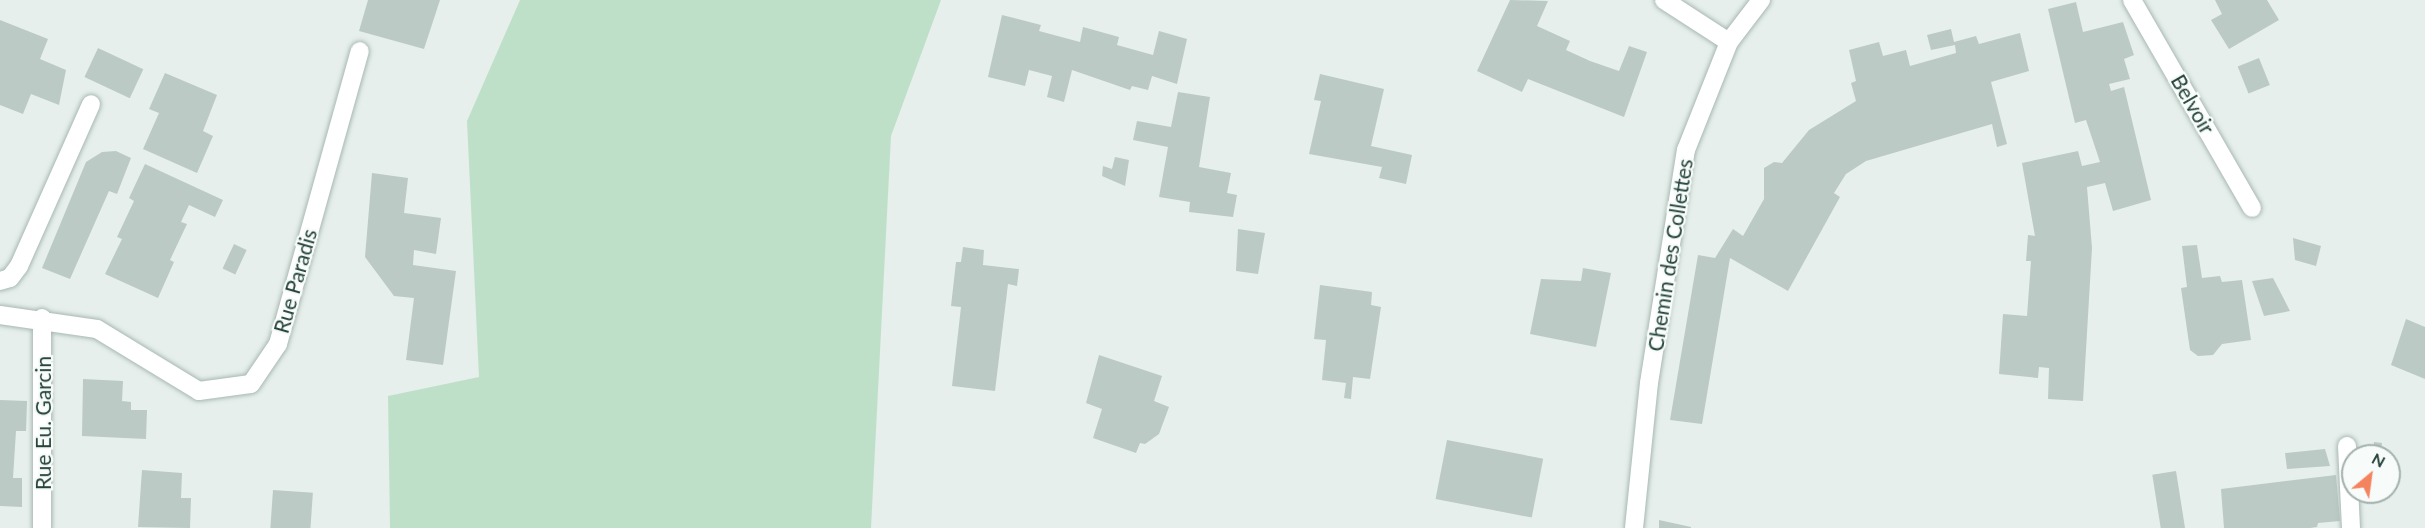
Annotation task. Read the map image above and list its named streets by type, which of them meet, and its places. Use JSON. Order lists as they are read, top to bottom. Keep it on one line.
{"streets":{"street":["Belvoir","Chemin des Collettes","Rue Paradis","Rue Eu. Garcin"]},"crossings":[["Rue Paradis","Rue Eu. Garcin"]],"north":"top right"}
